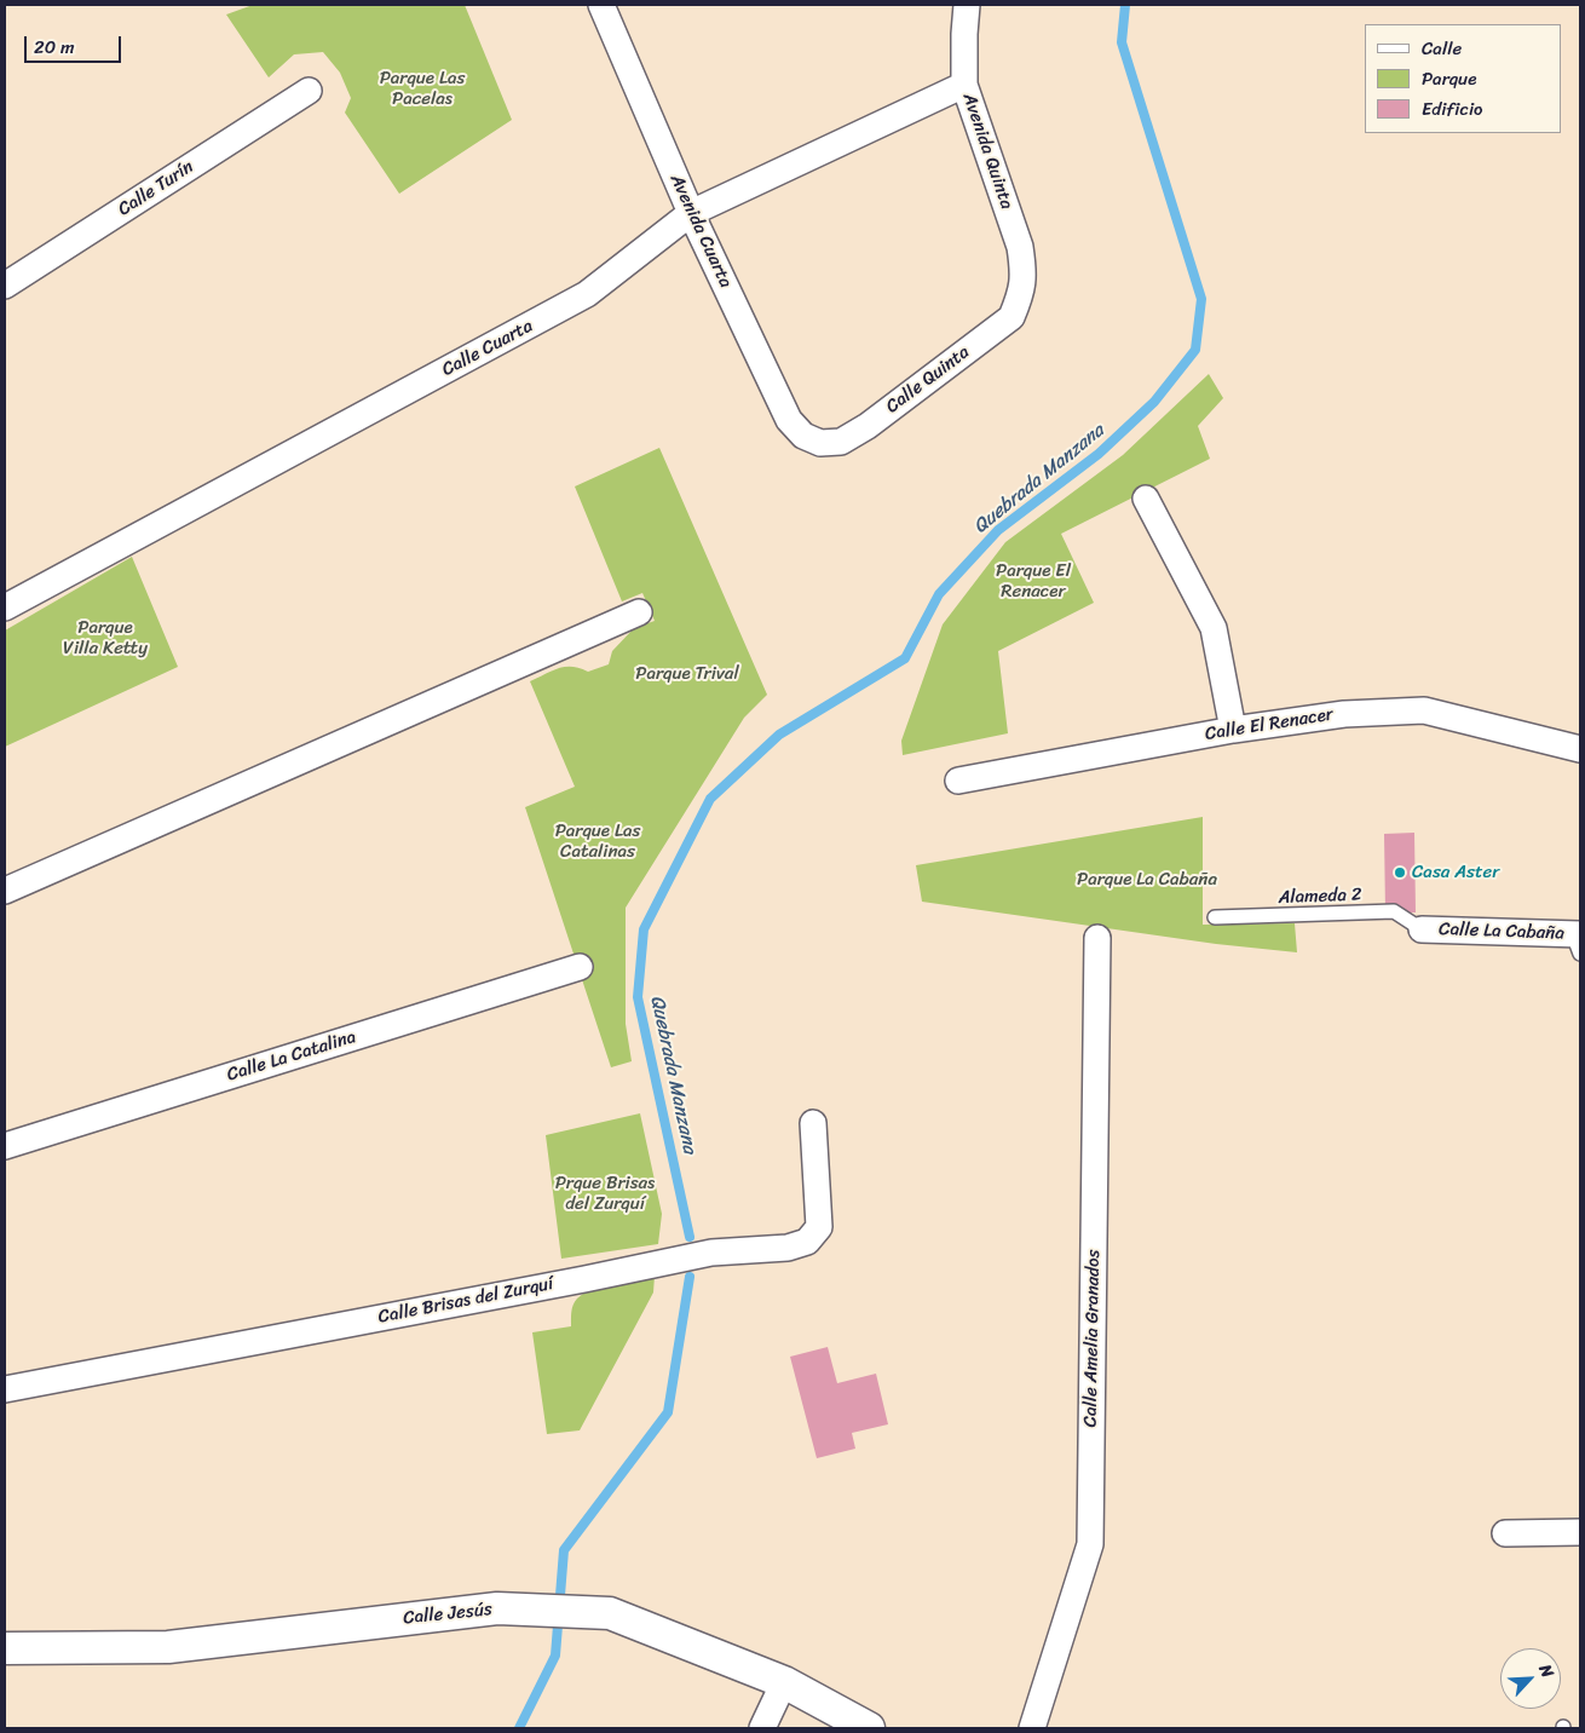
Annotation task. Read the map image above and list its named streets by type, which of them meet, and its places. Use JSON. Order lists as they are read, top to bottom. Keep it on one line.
{"streets":{"street":["Avenida Quinta","Calle Turín","Avenida Cuarta","Calle Cuarta","Calle Quinta","Calle El Renacer","Calle La Cabaña","Calle La Catalina","Calle Brisas del Zurquí","Calle Amelia Granados","Calle Jesús"],"lane":["Alameda 2"]},"crossings":[["Avenida Quinta","Calle Cuarta"],["Avenida Quinta","Calle Quinta"],["Avenida Cuarta","Calle Cuarta"],["Avenida Cuarta","Calle Quinta"],["Alameda 2","Calle La Cabaña"]],"water":["Quebrada Manzana"],"parks":["Parque Las Pacelas","Parque El Renacer","Parque Villa Ketty","Parque Trival","Parque Las Catalinas","Parque La Cabaña","Prque Brisas del Zurquí"],"places":["Casa Aster"],"legend":["Calle","Parque","Edificio"],"scale_bar":"20 m","north":"top right"}
